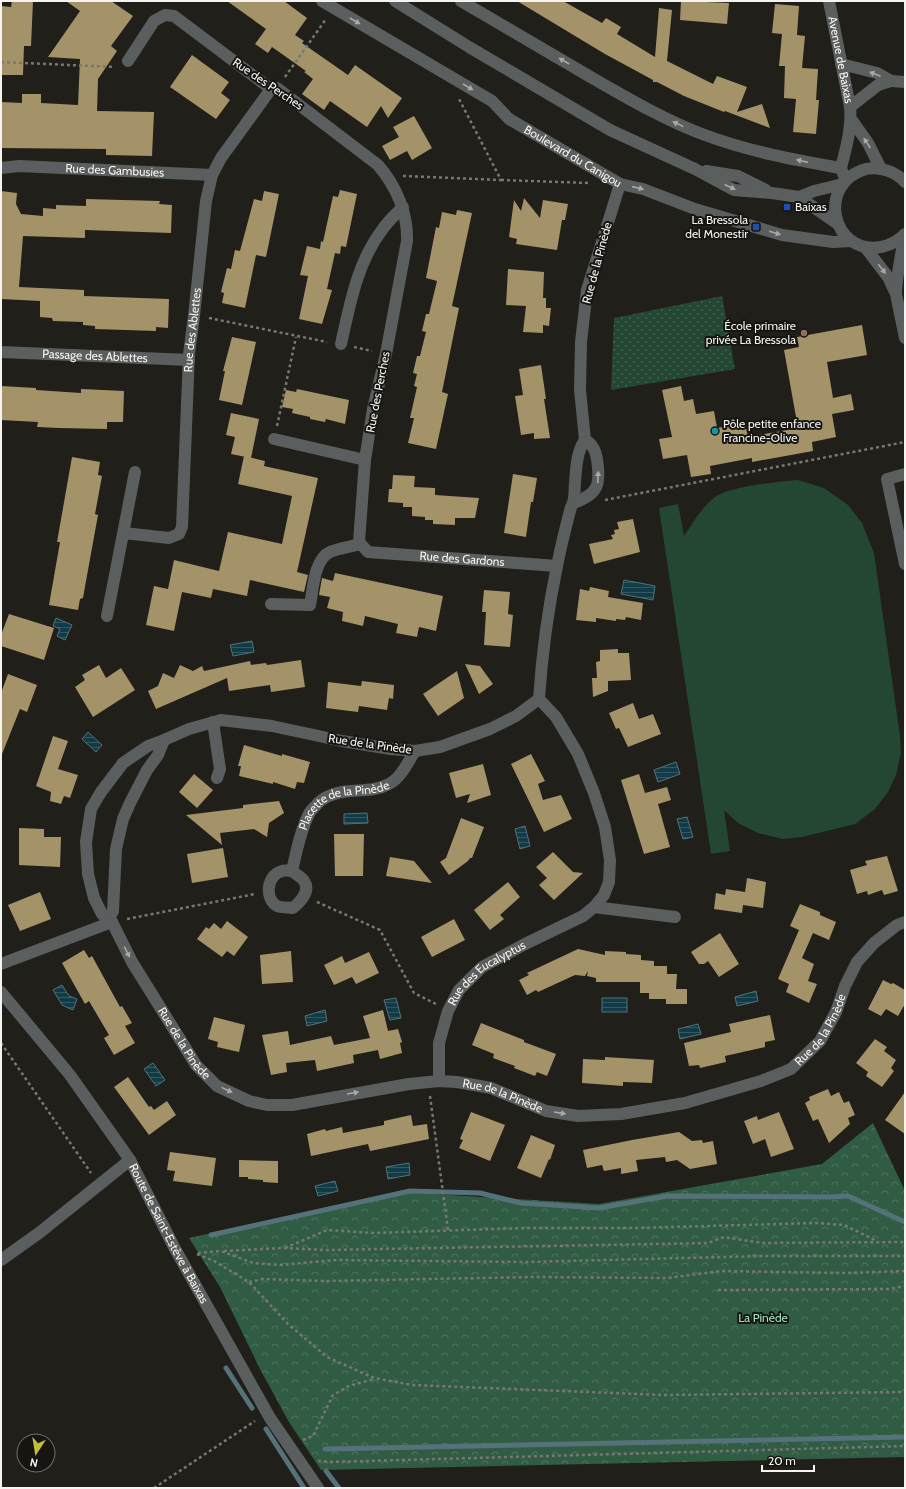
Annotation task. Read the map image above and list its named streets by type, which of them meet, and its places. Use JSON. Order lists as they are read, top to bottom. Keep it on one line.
{"streets":{"street":["Avenue de Baixas","Rue des Perches","Boulevard du Canigou","Rue des Gambusies","Rue de la Pinède","Rue des Ablettes","Passage des Ablettes","Rue des Gardons","Placette de la Pinède","Rue des Eucalyptus","Route de Saint-Estève à Baixas"]},"crossings":[["Rue des Perches","Rue des Ablettes"],["Rue des Perches","Rue des Gardons"],["Boulevard du Canigou","Rue de la Pinède"],["Rue des Gambusies","Rue des Ablettes"],["Rue de la Pinède","Rue des Gardons"],["Rue de la Pinède","Placette de la Pinède"],["Rue de la Pinède","Rue des Eucalyptus"],["Rue des Ablettes","Passage des Ablettes"]],"one_way":["Rue de la Pinède"],"parks":["La Pinède"],"places":{"transit":["Baixas","La Bressola del Monestir"],"other":["École primaire privée La Bressola","Pôle petite enfance Francine-Olive"]},"scale_bar":"20 m","north":"bottom"}
